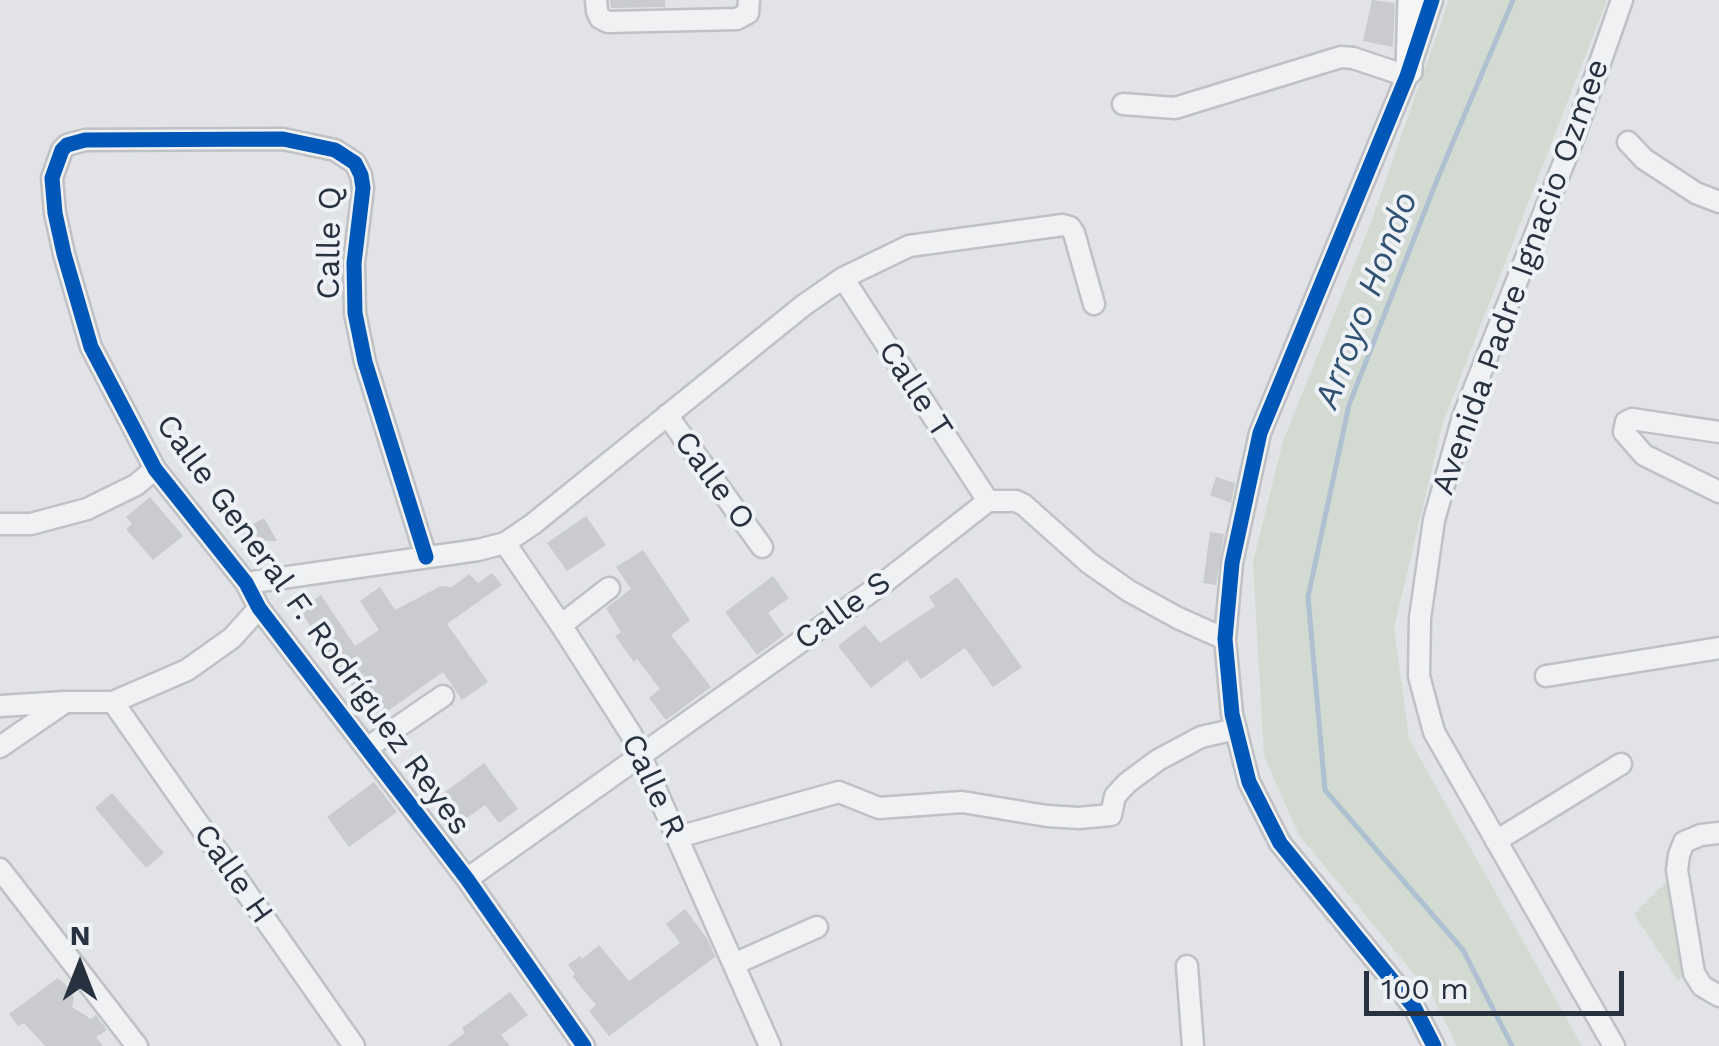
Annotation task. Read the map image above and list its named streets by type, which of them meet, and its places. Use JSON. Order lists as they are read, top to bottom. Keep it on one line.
{"streets":{"street":["Calle Q","Avenida Padre Ignacio Ozmee","Calle T","Calle O","Calle S","Calle General F. Rodríguez Reyes","Calle R","Calle H"]},"crossings":[["Calle Q","Calle General F. Rodríguez Reyes"],["Calle T","Calle S"],["Calle S","Calle General F. Rodríguez Reyes"],["Calle S","Calle R"]],"water":["Arroyo Hondo"],"scale_bar":"100 m","north":"top"}
